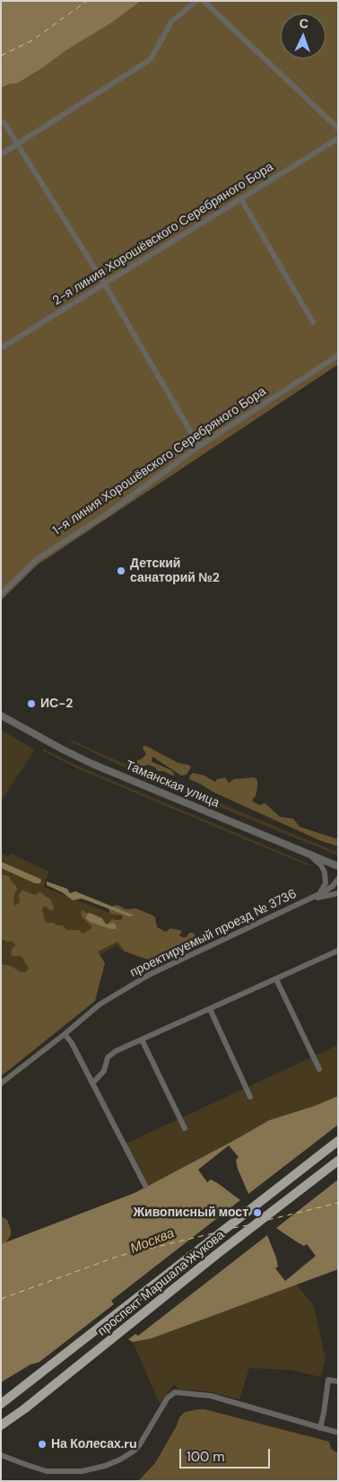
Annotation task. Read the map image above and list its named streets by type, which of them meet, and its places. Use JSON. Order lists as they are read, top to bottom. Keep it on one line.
{"streets":{"main road":["проспект Маршала Жукова"],"street":["2-я линия Хорошёвского Серебряного Бора","1-я линия Хорошёвского Серебряного Бора","Таманская улица","проектируемый проезд № 3736"]},"water":["Москва"],"places":["Детский санаторий №2","ИС-2","Живописный мост","На Колесах.ru"],"scale_bar":"100 m","north":"top"}
